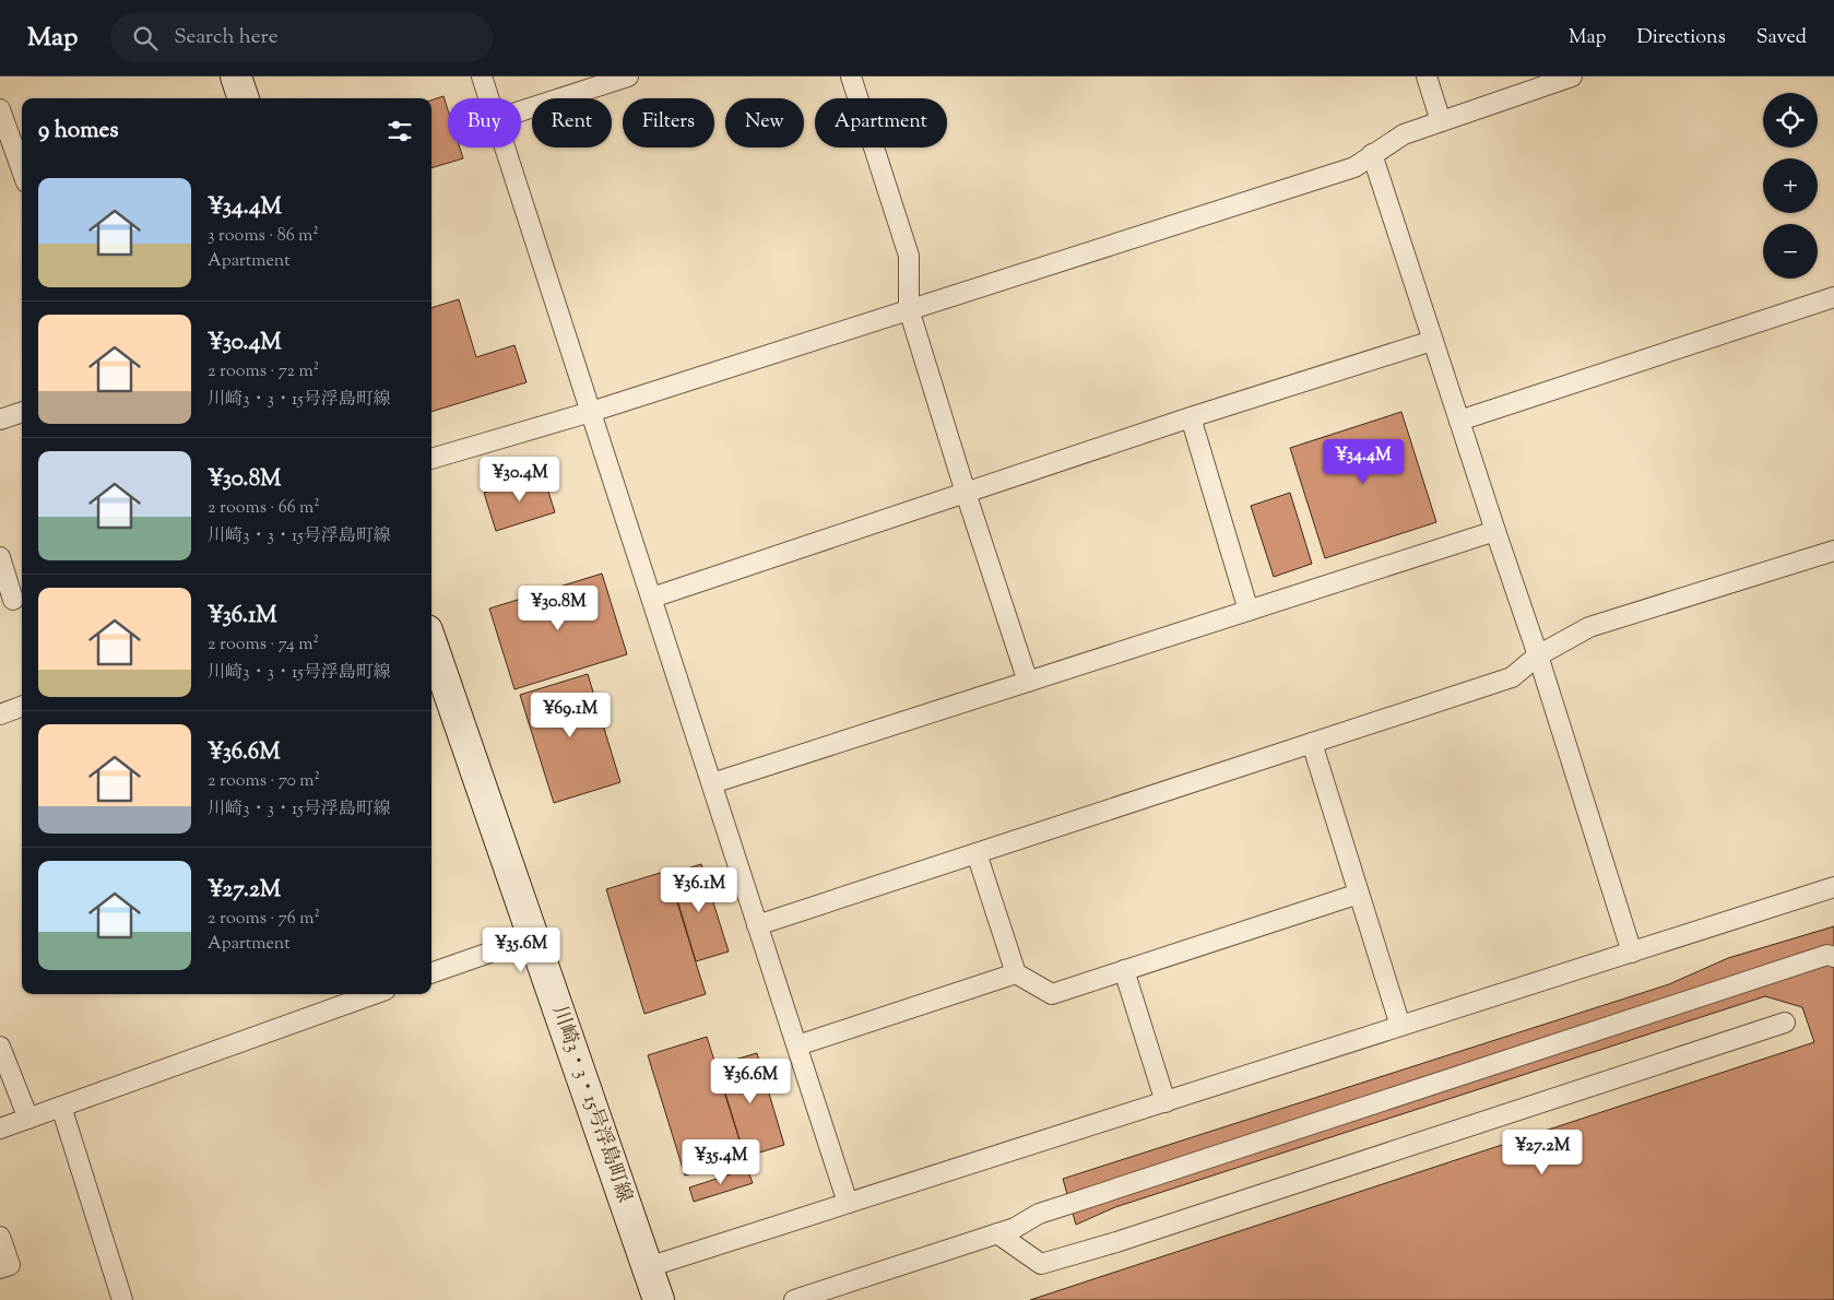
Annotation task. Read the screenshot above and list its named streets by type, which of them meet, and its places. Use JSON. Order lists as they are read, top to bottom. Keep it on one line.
{"streets":{"street":["川崎3・3・15号浮島町線"]},"page":{"header":"Map","search":"Search here","nav":["Map","Directions","Saved"],"map_buttons":["+","−"],"chip":["Buy","Rent","Filters","New","Apartment"],"heading":"9 homes","list":[{"name":"¥34.4M","note":"3 rooms · 86 m² · Apartment"},{"name":"¥30.4M","note":"2 rooms · 72 m² · 川崎3・3・15号浮島町線"},{"name":"¥30.8M","note":"2 rooms · 66 m² · 川崎3・3・15号浮島町線"},{"name":"¥36.1M","note":"2 rooms · 74 m² · 川崎3・3・15号浮島町線"},{"name":"¥36.6M","note":"2 rooms · 70 m² · 川崎3・3・15号浮島町線"},{"name":"¥27.2M","note":"2 rooms · 76 m² · Apartment"}],"price":["¥34.4M","¥30.4M","¥30.8M","¥69.1M","¥36.1M","¥35.6M","¥36.6M","¥27.2M","¥35.4M"]}}
